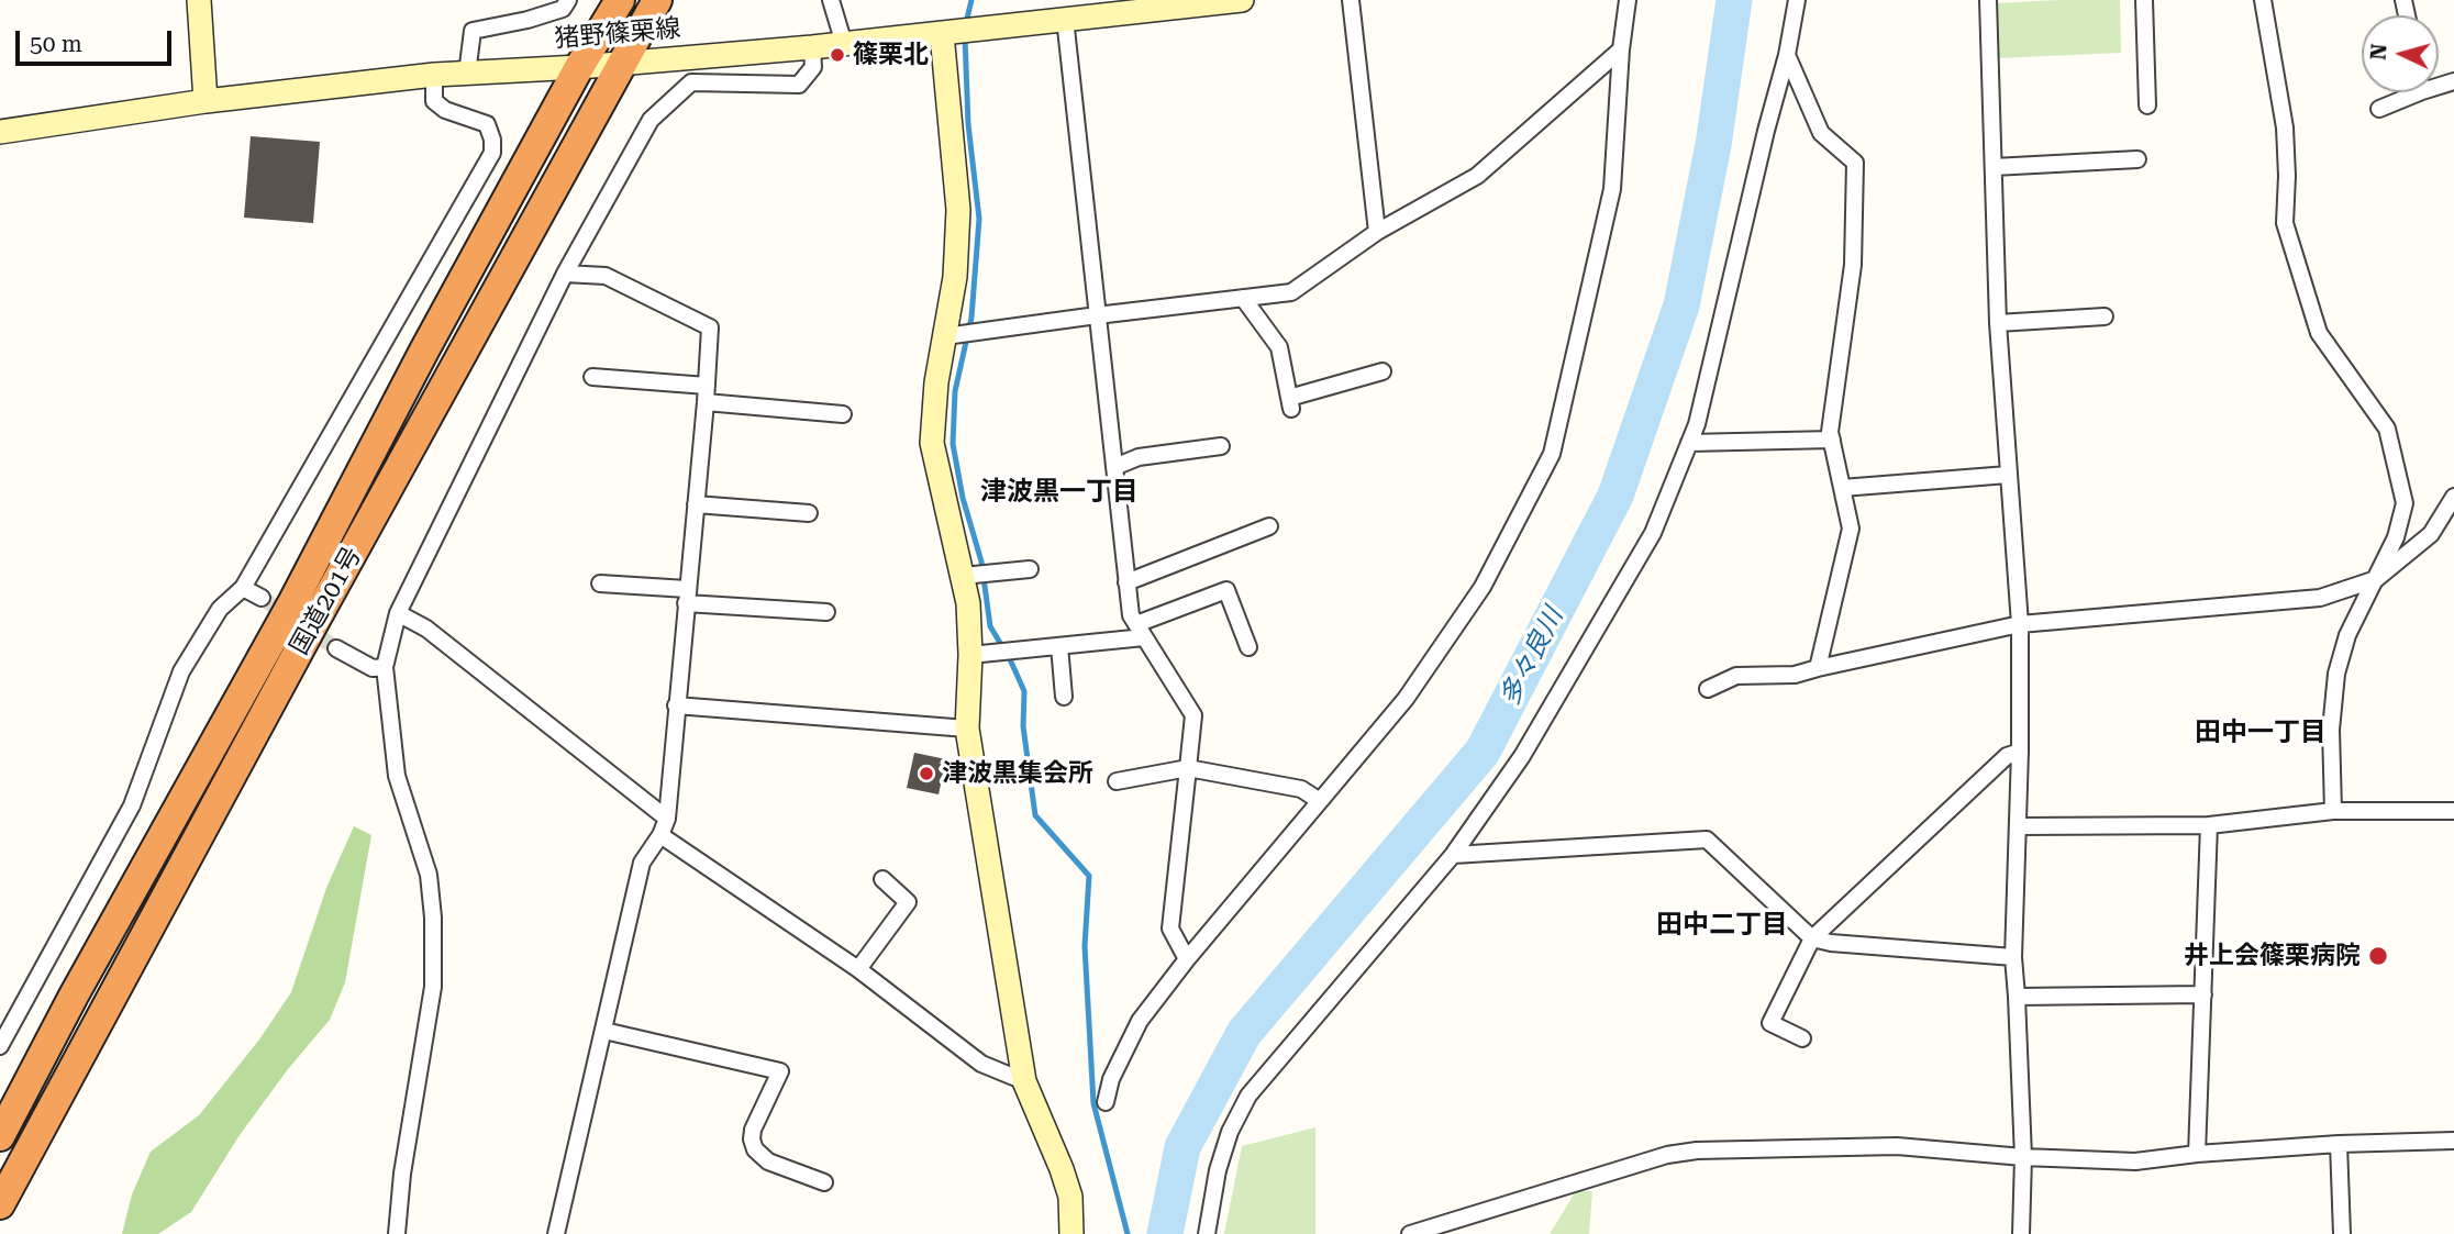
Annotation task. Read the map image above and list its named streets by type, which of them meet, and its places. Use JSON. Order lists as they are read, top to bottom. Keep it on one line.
{"streets":{"highway":["国道201号"],"street":["猪野篠栗線"]},"crossings":[["猪野篠栗線","国道201号"]],"districts":["津波黒一丁目","田中一丁目","田中二丁目"],"water":["多々良川"],"places":["篠栗北","津波黒集会所","井上会篠栗病院"],"scale_bar":"50 m","north":"left"}
